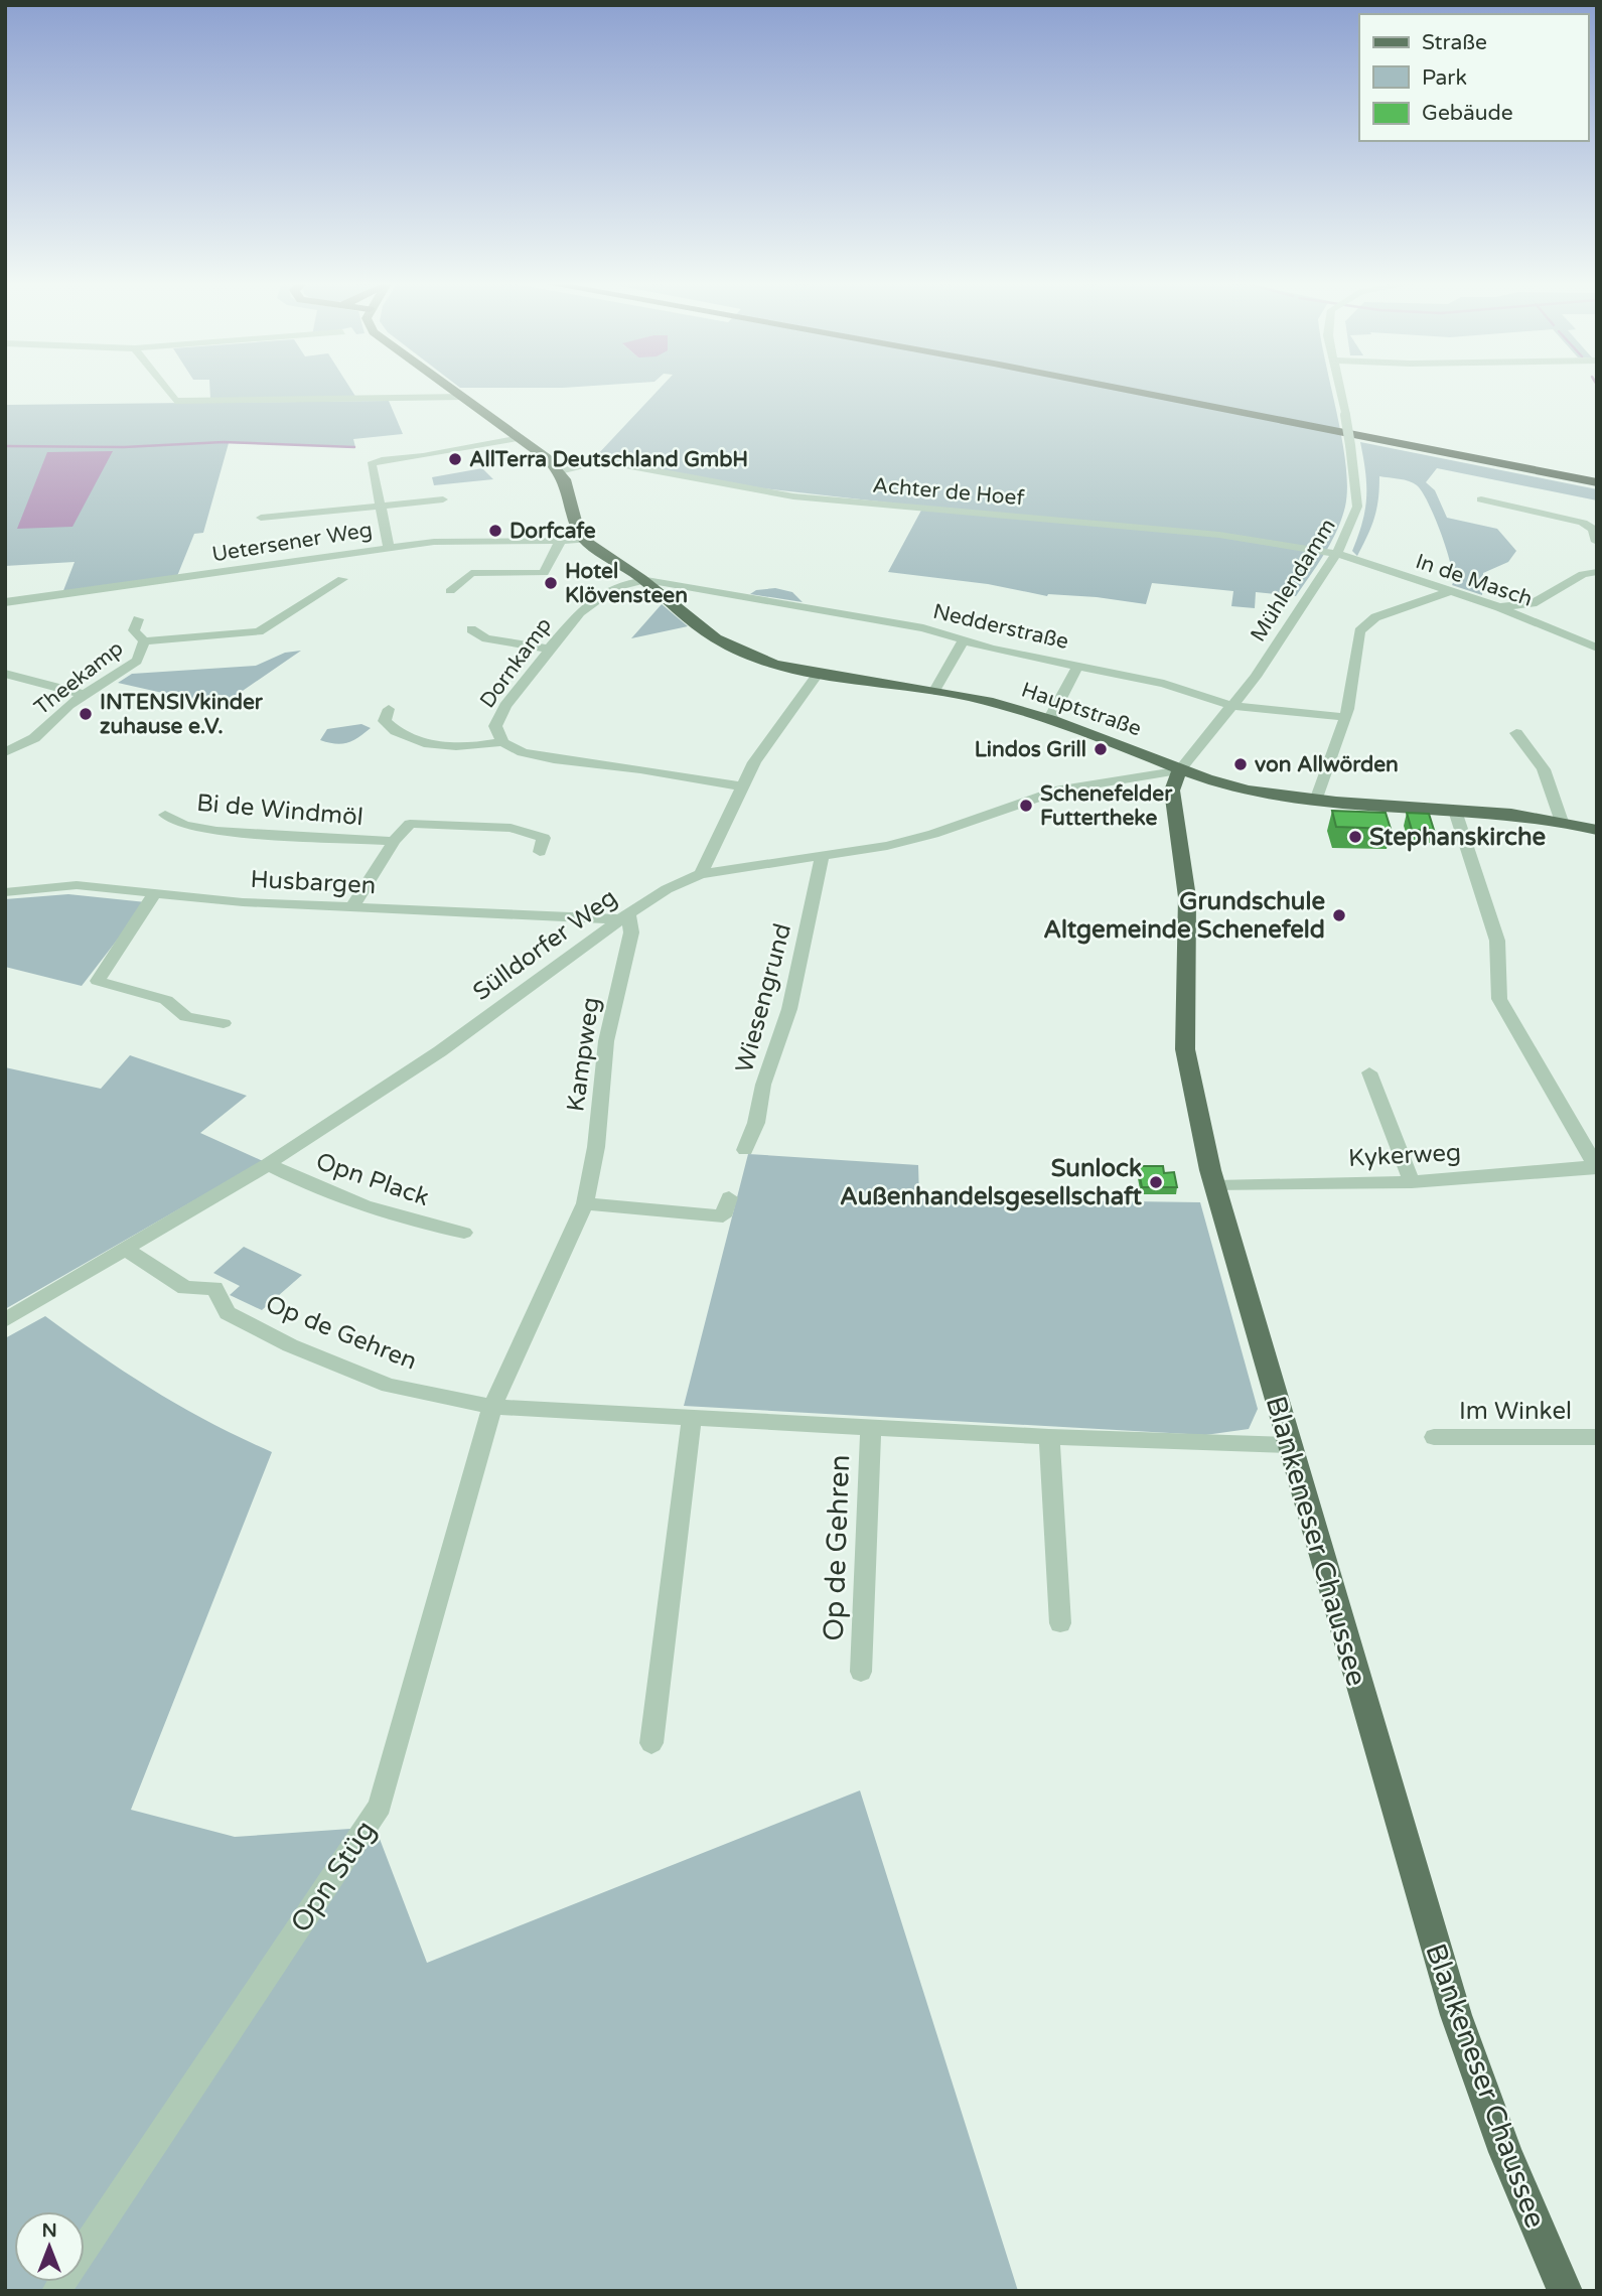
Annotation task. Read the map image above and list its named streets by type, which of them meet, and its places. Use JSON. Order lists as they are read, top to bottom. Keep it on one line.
{"streets":{"main road":["Hauptstraße","Blankeneser Chaussee"],"street":["Achter de Hoef","Uetersener Weg","Mühlendamm","In de Masch","Nedderstraße","Dornkamp","Theekamp","Bi de Windmöl","Husbargen","Sülldorfer Weg","Wiesengrund","Kampweg","Kykerweg","Opn Plack","Op de Gehren","Im Winkel","Opn Stüg"]},"crossings":[["Achter de Hoef","Mühlendamm"],["Achter de Hoef","In de Masch"],["Uetersener Weg","Hauptstraße"],["Mühlendamm","In de Masch"],["Mühlendamm","Nedderstraße"],["Mühlendamm","Hauptstraße"],["Mühlendamm","Sülldorfer Weg"],["Mühlendamm","Blankeneser Chaussee"],["Nedderstraße","Dornkamp"],["Nedderstraße","Hauptstraße"],["Dornkamp","Hauptstraße"],["Hauptstraße","Sülldorfer Weg"],["Hauptstraße","Blankeneser Chaussee"],["Bi de Windmöl","Husbargen"],["Husbargen","Sülldorfer Weg"],["Husbargen","Kampweg"],["Sülldorfer Weg","Wiesengrund"],["Sülldorfer Weg","Kampweg"],["Sülldorfer Weg","Opn Plack"],["Sülldorfer Weg","Op de Gehren"],["Sülldorfer Weg","Blankeneser Chaussee"],["Kampweg","Op de Gehren"],["Kampweg","Opn Stüg"],["Kykerweg","Blankeneser Chaussee"],["Op de Gehren","Blankeneser Chaussee"],["Op de Gehren","Opn Stüg"]],"places":["AllTerra Deutschland GmbH","Dorfcafe","Hotel Klövensteen","INTENSIVkinder zuhause e.V.","Lindos Grill","von Allwörden","Schenefelder Futtertheke","Stephanskirche","Grundschule Altgemeinde Schenefeld","Sunlock Außenhandelsgesellschaft"],"legend":["Straße","Park","Gebäude"],"north":"top"}
